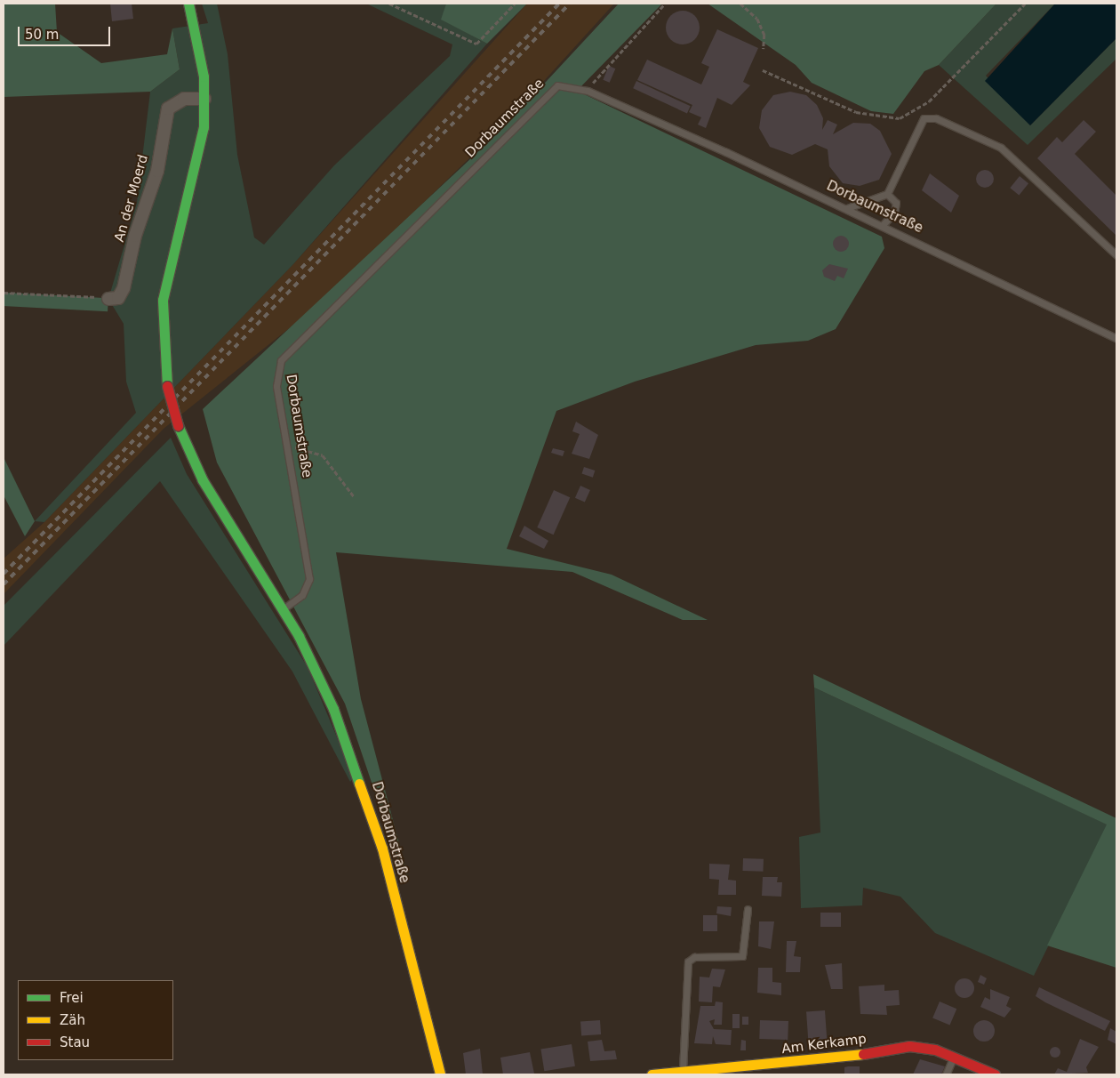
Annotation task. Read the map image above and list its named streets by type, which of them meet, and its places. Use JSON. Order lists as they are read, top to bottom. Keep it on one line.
{"streets":{"street":["Dorbaumstraße","An der Moerd","Am Kerkamp"]},"crossings":[["Dorbaumstraße","An der Moerd"]],"legend":["Frei","Zäh","Stau"],"scale_bar":"50 m"}
